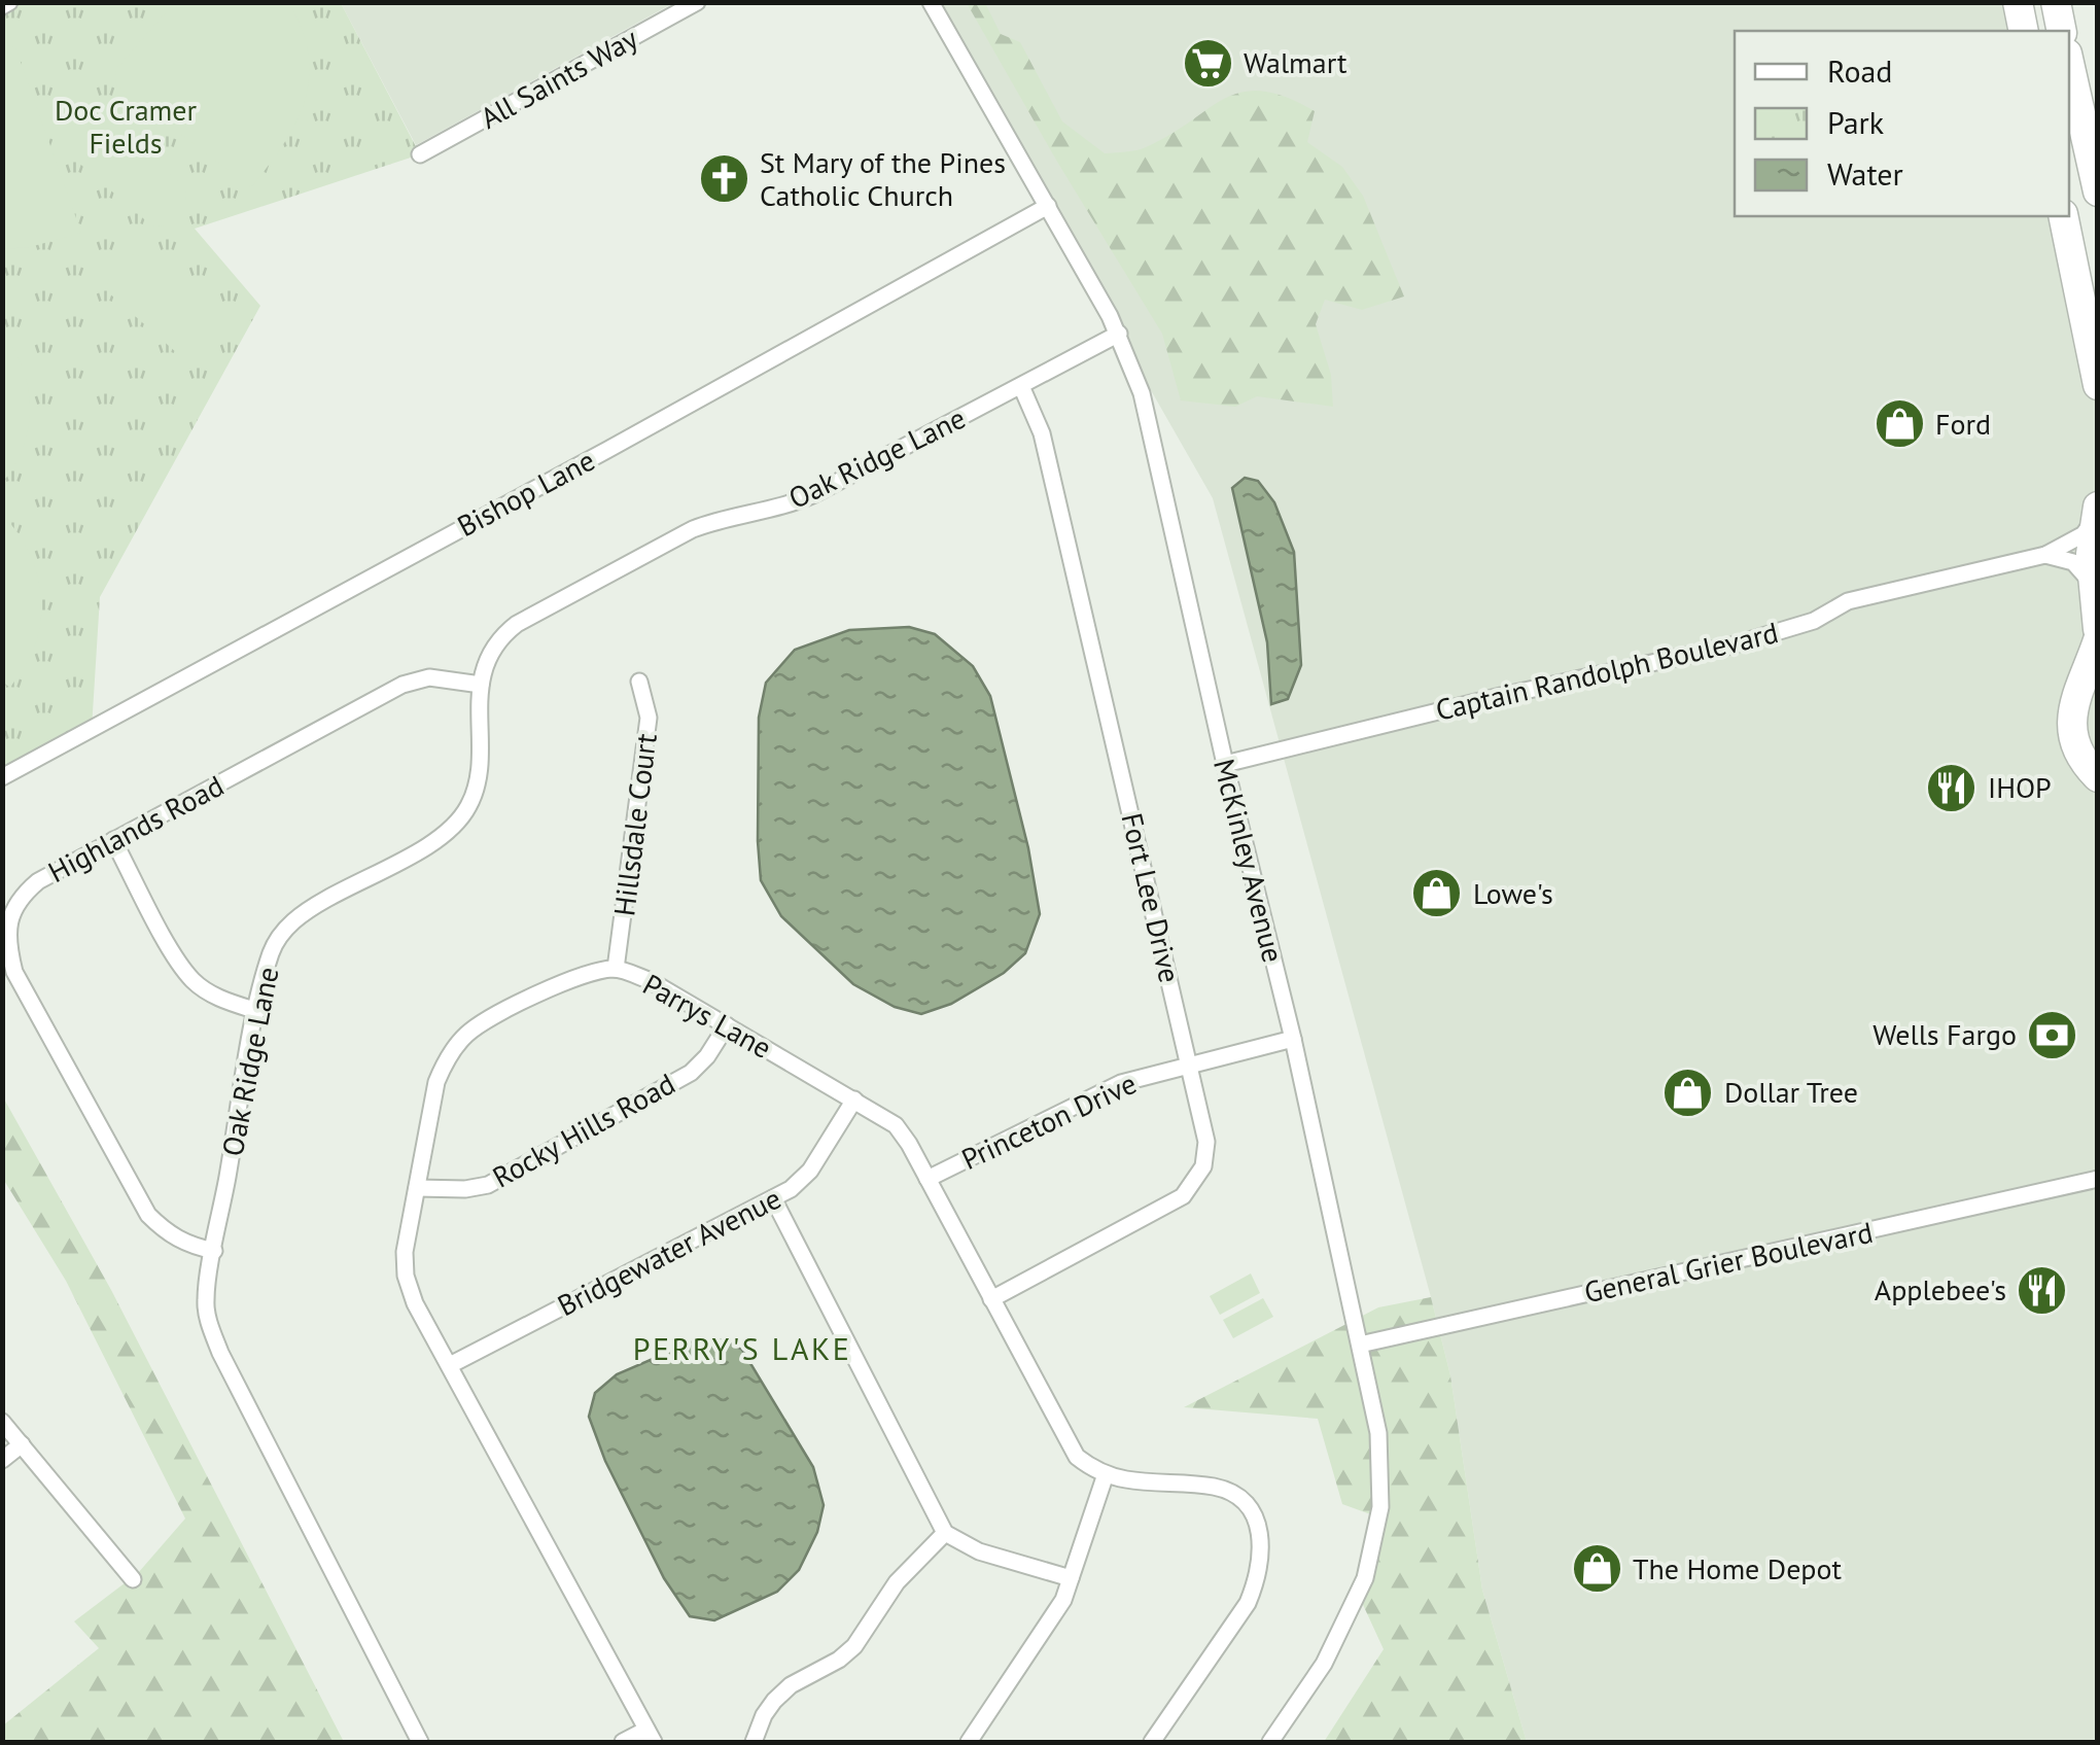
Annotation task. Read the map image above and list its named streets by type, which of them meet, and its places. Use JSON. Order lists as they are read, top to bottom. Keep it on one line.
{"streets":{"street":["All Saints Way","Oak Ridge Lane","Bishop Lane","Captain Randolph Boulevard","Hillsdale Court","Highlands Road","McKinley Avenue","Fort Lee Drive","Parrys Lane","Princeton Drive","Rocky Hills Road","Bridgewater Avenue","General Grier Boulevard"]},"crossings":[["Oak Ridge Lane","Highlands Road"],["Oak Ridge Lane","McKinley Avenue"],["Oak Ridge Lane","Fort Lee Drive"],["Bishop Lane","McKinley Avenue"],["Captain Randolph Boulevard","McKinley Avenue"],["Hillsdale Court","Parrys Lane"],["McKinley Avenue","Princeton Drive"],["McKinley Avenue","General Grier Boulevard"],["Fort Lee Drive","Parrys Lane"],["Fort Lee Drive","Princeton Drive"],["Parrys Lane","Princeton Drive"],["Parrys Lane","Rocky Hills Road"],["Parrys Lane","Bridgewater Avenue"]],"districts":["PERRY'S LAKE"],"parks":["Doc Cramer Fields"],"places":{"supermarket":["Walmart"],"church":["St Mary of the Pines Catholic Church"],"shop":["Ford","Lowe's","Dollar Tree","The Home Depot"],"restaurant":["IHOP","Applebee's"],"bank":["Wells Fargo"]},"legend":["Road","Park","Water"]}
